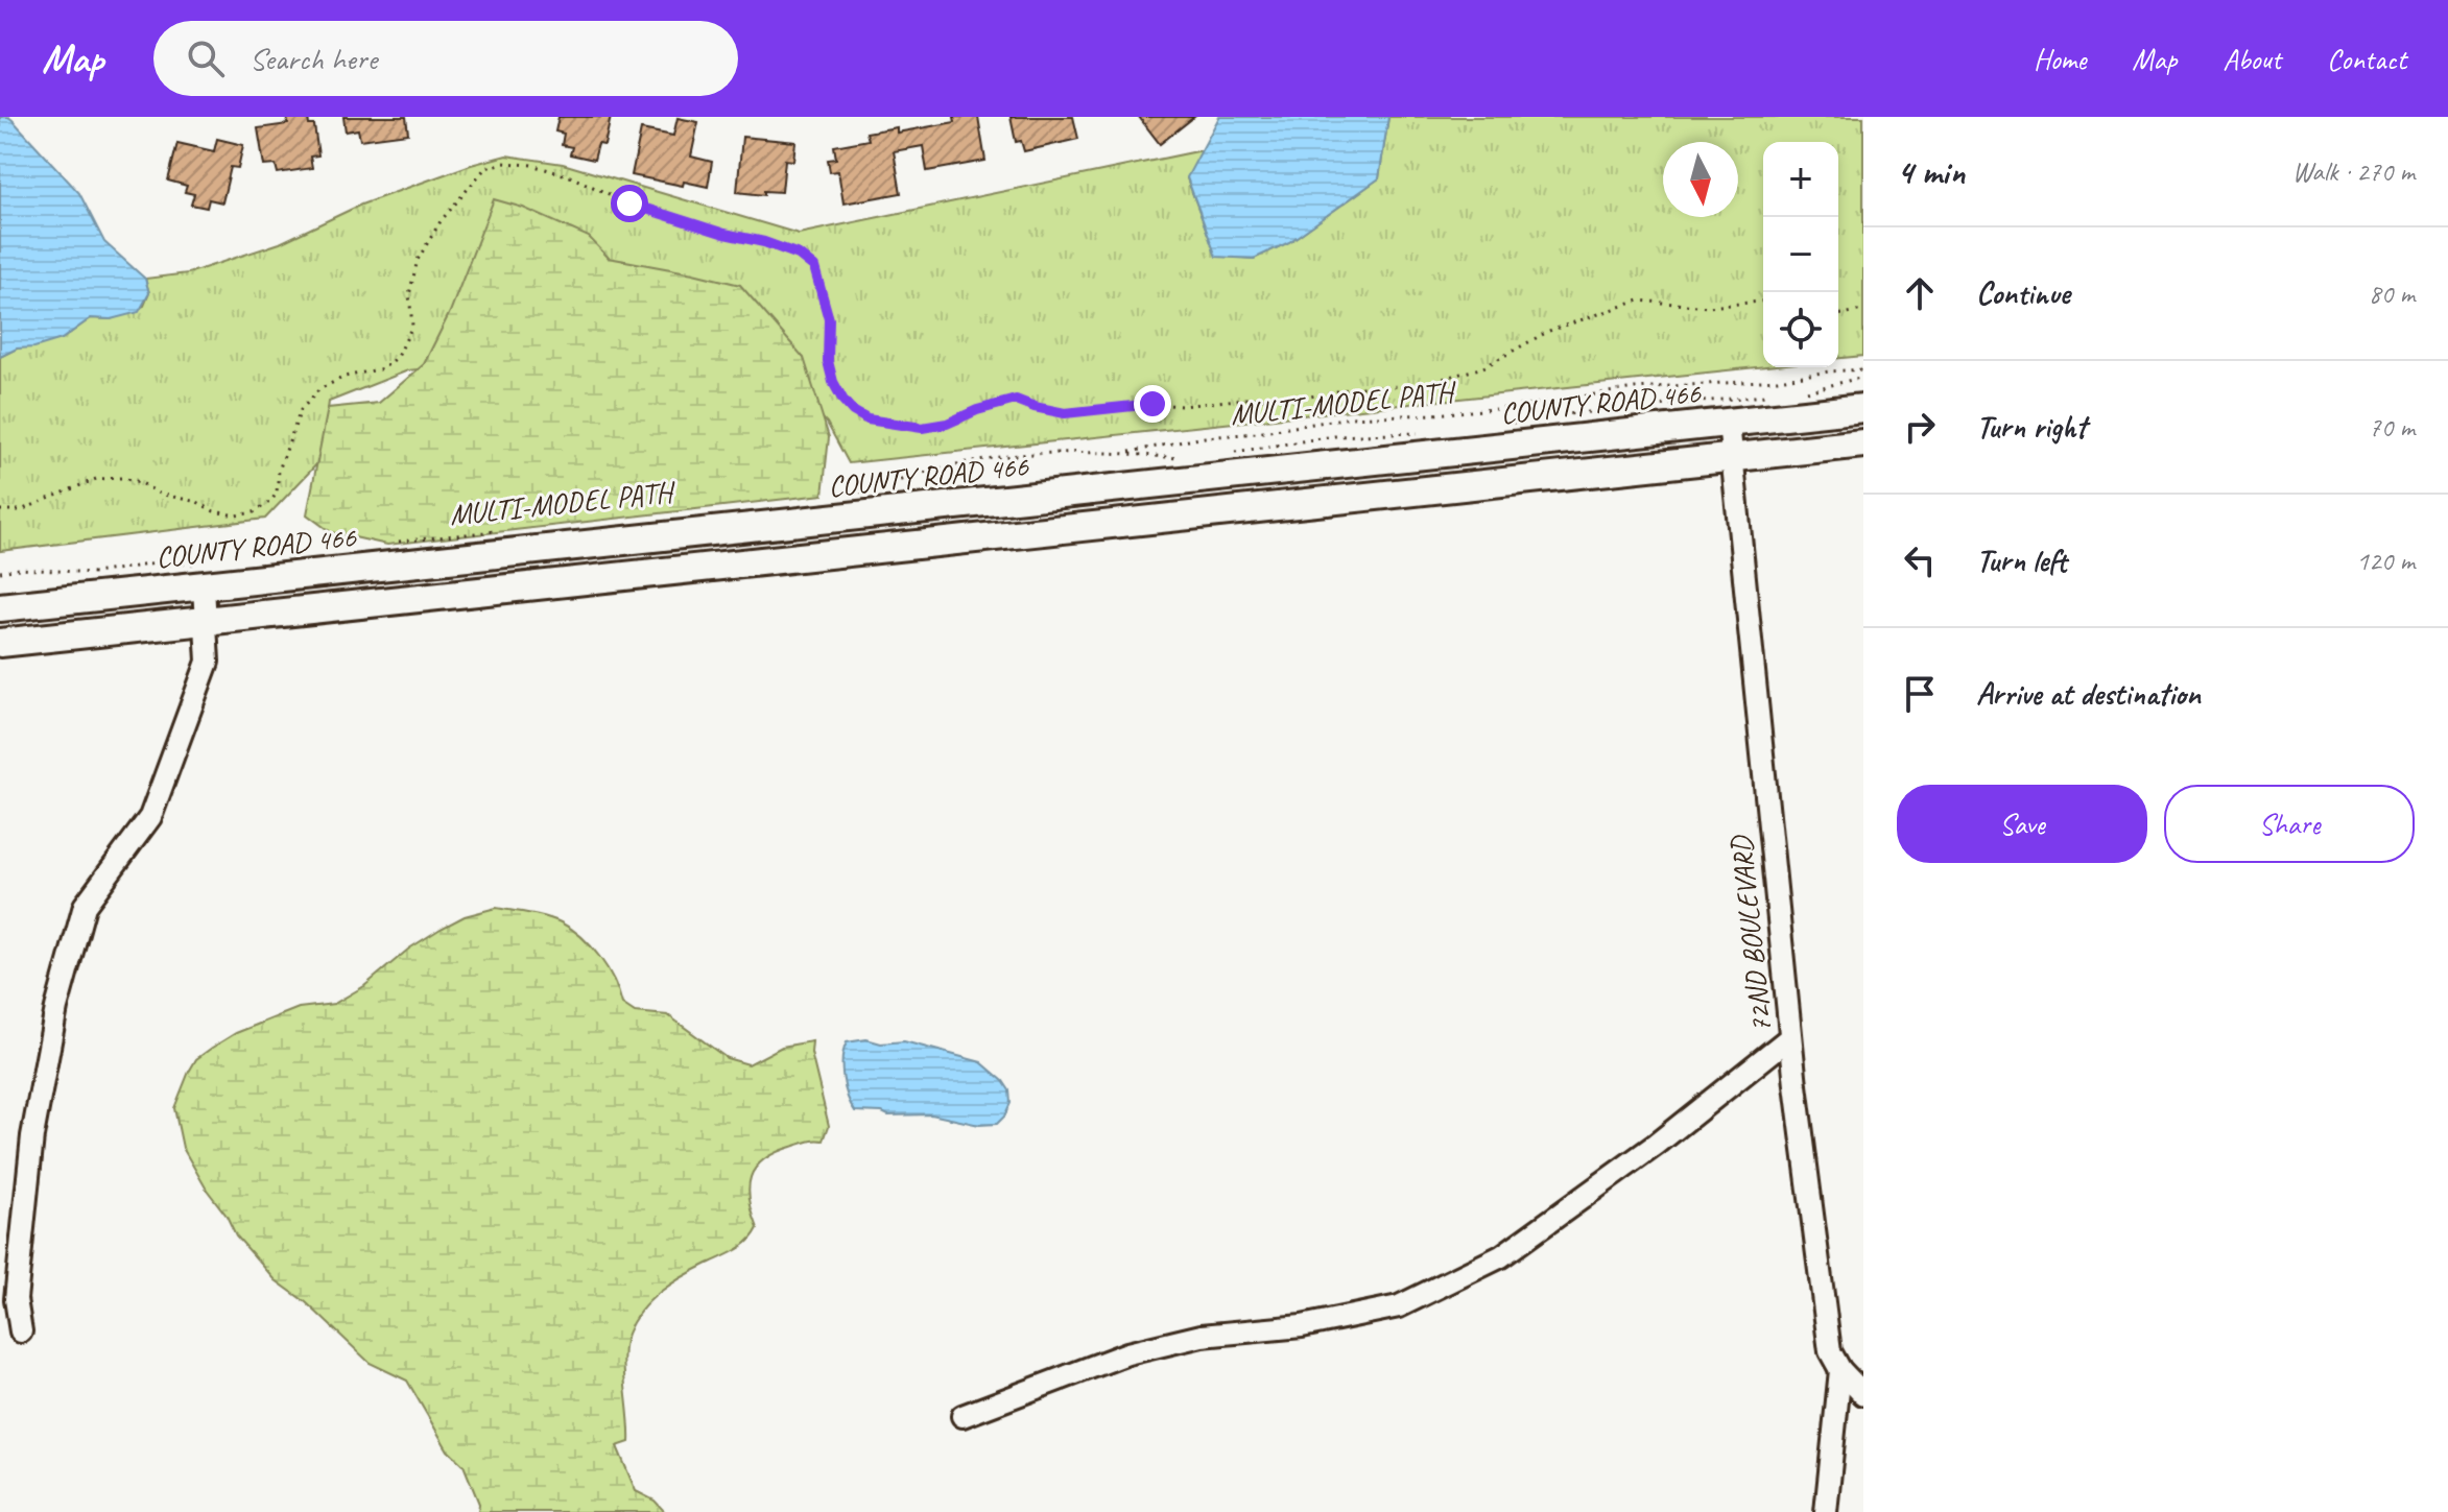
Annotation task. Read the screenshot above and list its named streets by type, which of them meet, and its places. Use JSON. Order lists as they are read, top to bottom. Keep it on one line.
{"streets":{"main road":["COUNTY ROAD 466"],"street":["72ND BOULEVARD"],"path":["MULTI-MODEL PATH"]},"crossings":[["COUNTY ROAD 466","72ND BOULEVARD"]],"north":"bottom","page":{"header":"Map","search":"Search here","nav":["Home","Map","About","Contact"],"heading":["4 min","Walk · 270 m"],"map_buttons":["+","−"],"list":[["Continue","80 m"],["Turn right","70 m"],["Turn left","120 m"],"Arrive at destination"],"buttons":["Save","Share"]}}
